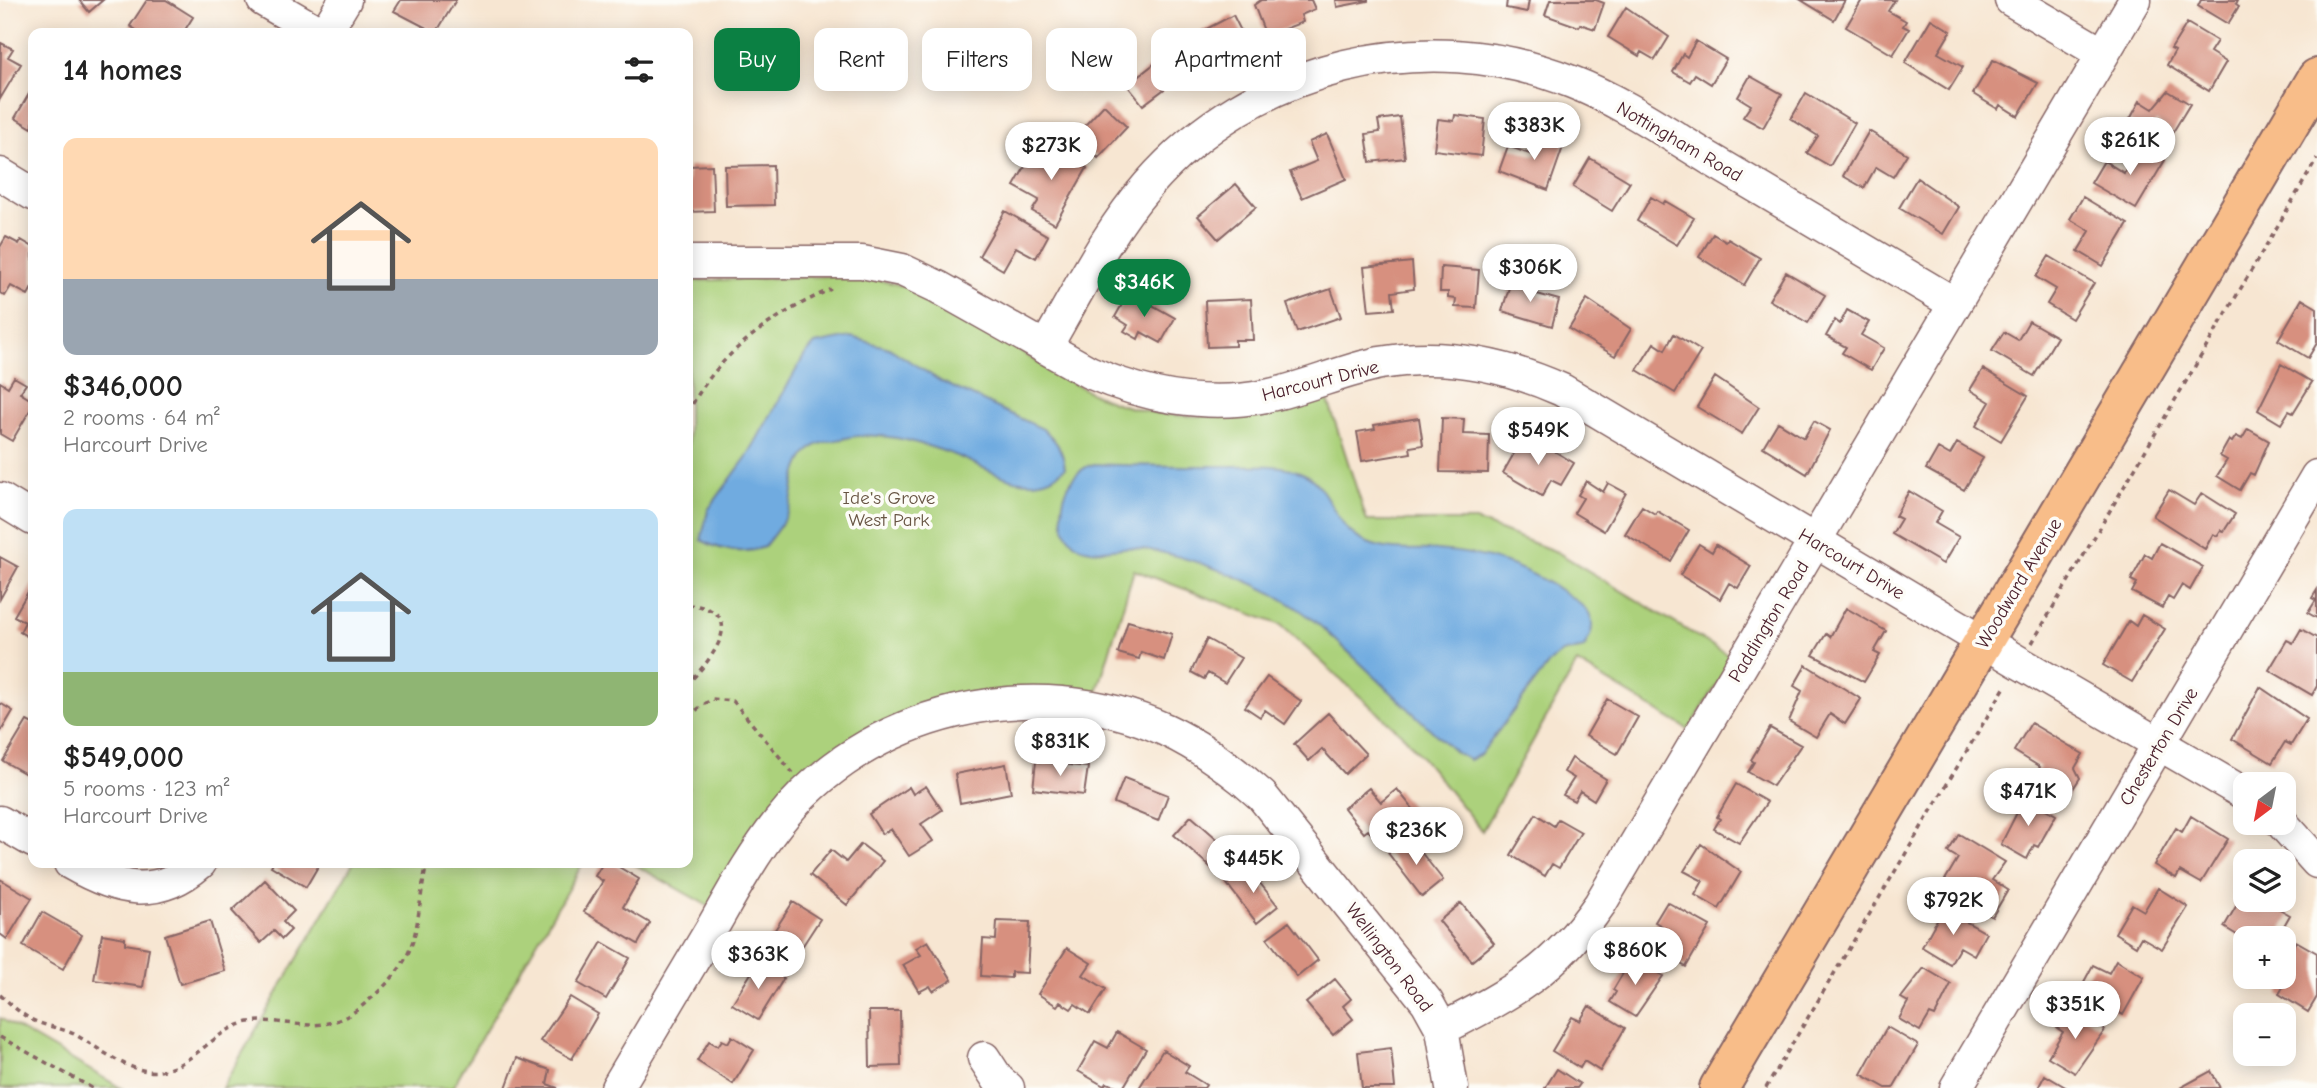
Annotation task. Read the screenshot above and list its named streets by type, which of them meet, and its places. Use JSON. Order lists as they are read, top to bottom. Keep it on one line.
{"streets":{"main road":["Woodward Avenue"],"street":["Nottingham Road","Harcourt Drive","Paddington Road","Chesterton Drive","Wellington Road"]},"crossings":[["Nottingham Road","Harcourt Drive"],["Nottingham Road","Paddington Road"],["Harcourt Drive","Woodward Avenue"],["Harcourt Drive","Paddington Road"],["Harcourt Drive","Chesterton Drive"],["Paddington Road","Wellington Road"]],"parks":["Ide's Grove West Park"],"north":"bottom left","page":{"chip":["Buy","Rent","Filters","New","Apartment"],"heading":"14 homes","price":["$383K","$261K","$273K","$306K","$346K","$549K","$831K","$471K","$236K","$445K","$792K","$860K","$363K","$351K"],"list":[{"name":"$346,000","note":"2 rooms · 64 m² · Harcourt Drive"},{"name":"$549,000","note":"5 rooms · 123 m² · Harcourt Drive"}],"map_buttons":["+","−"]}}
